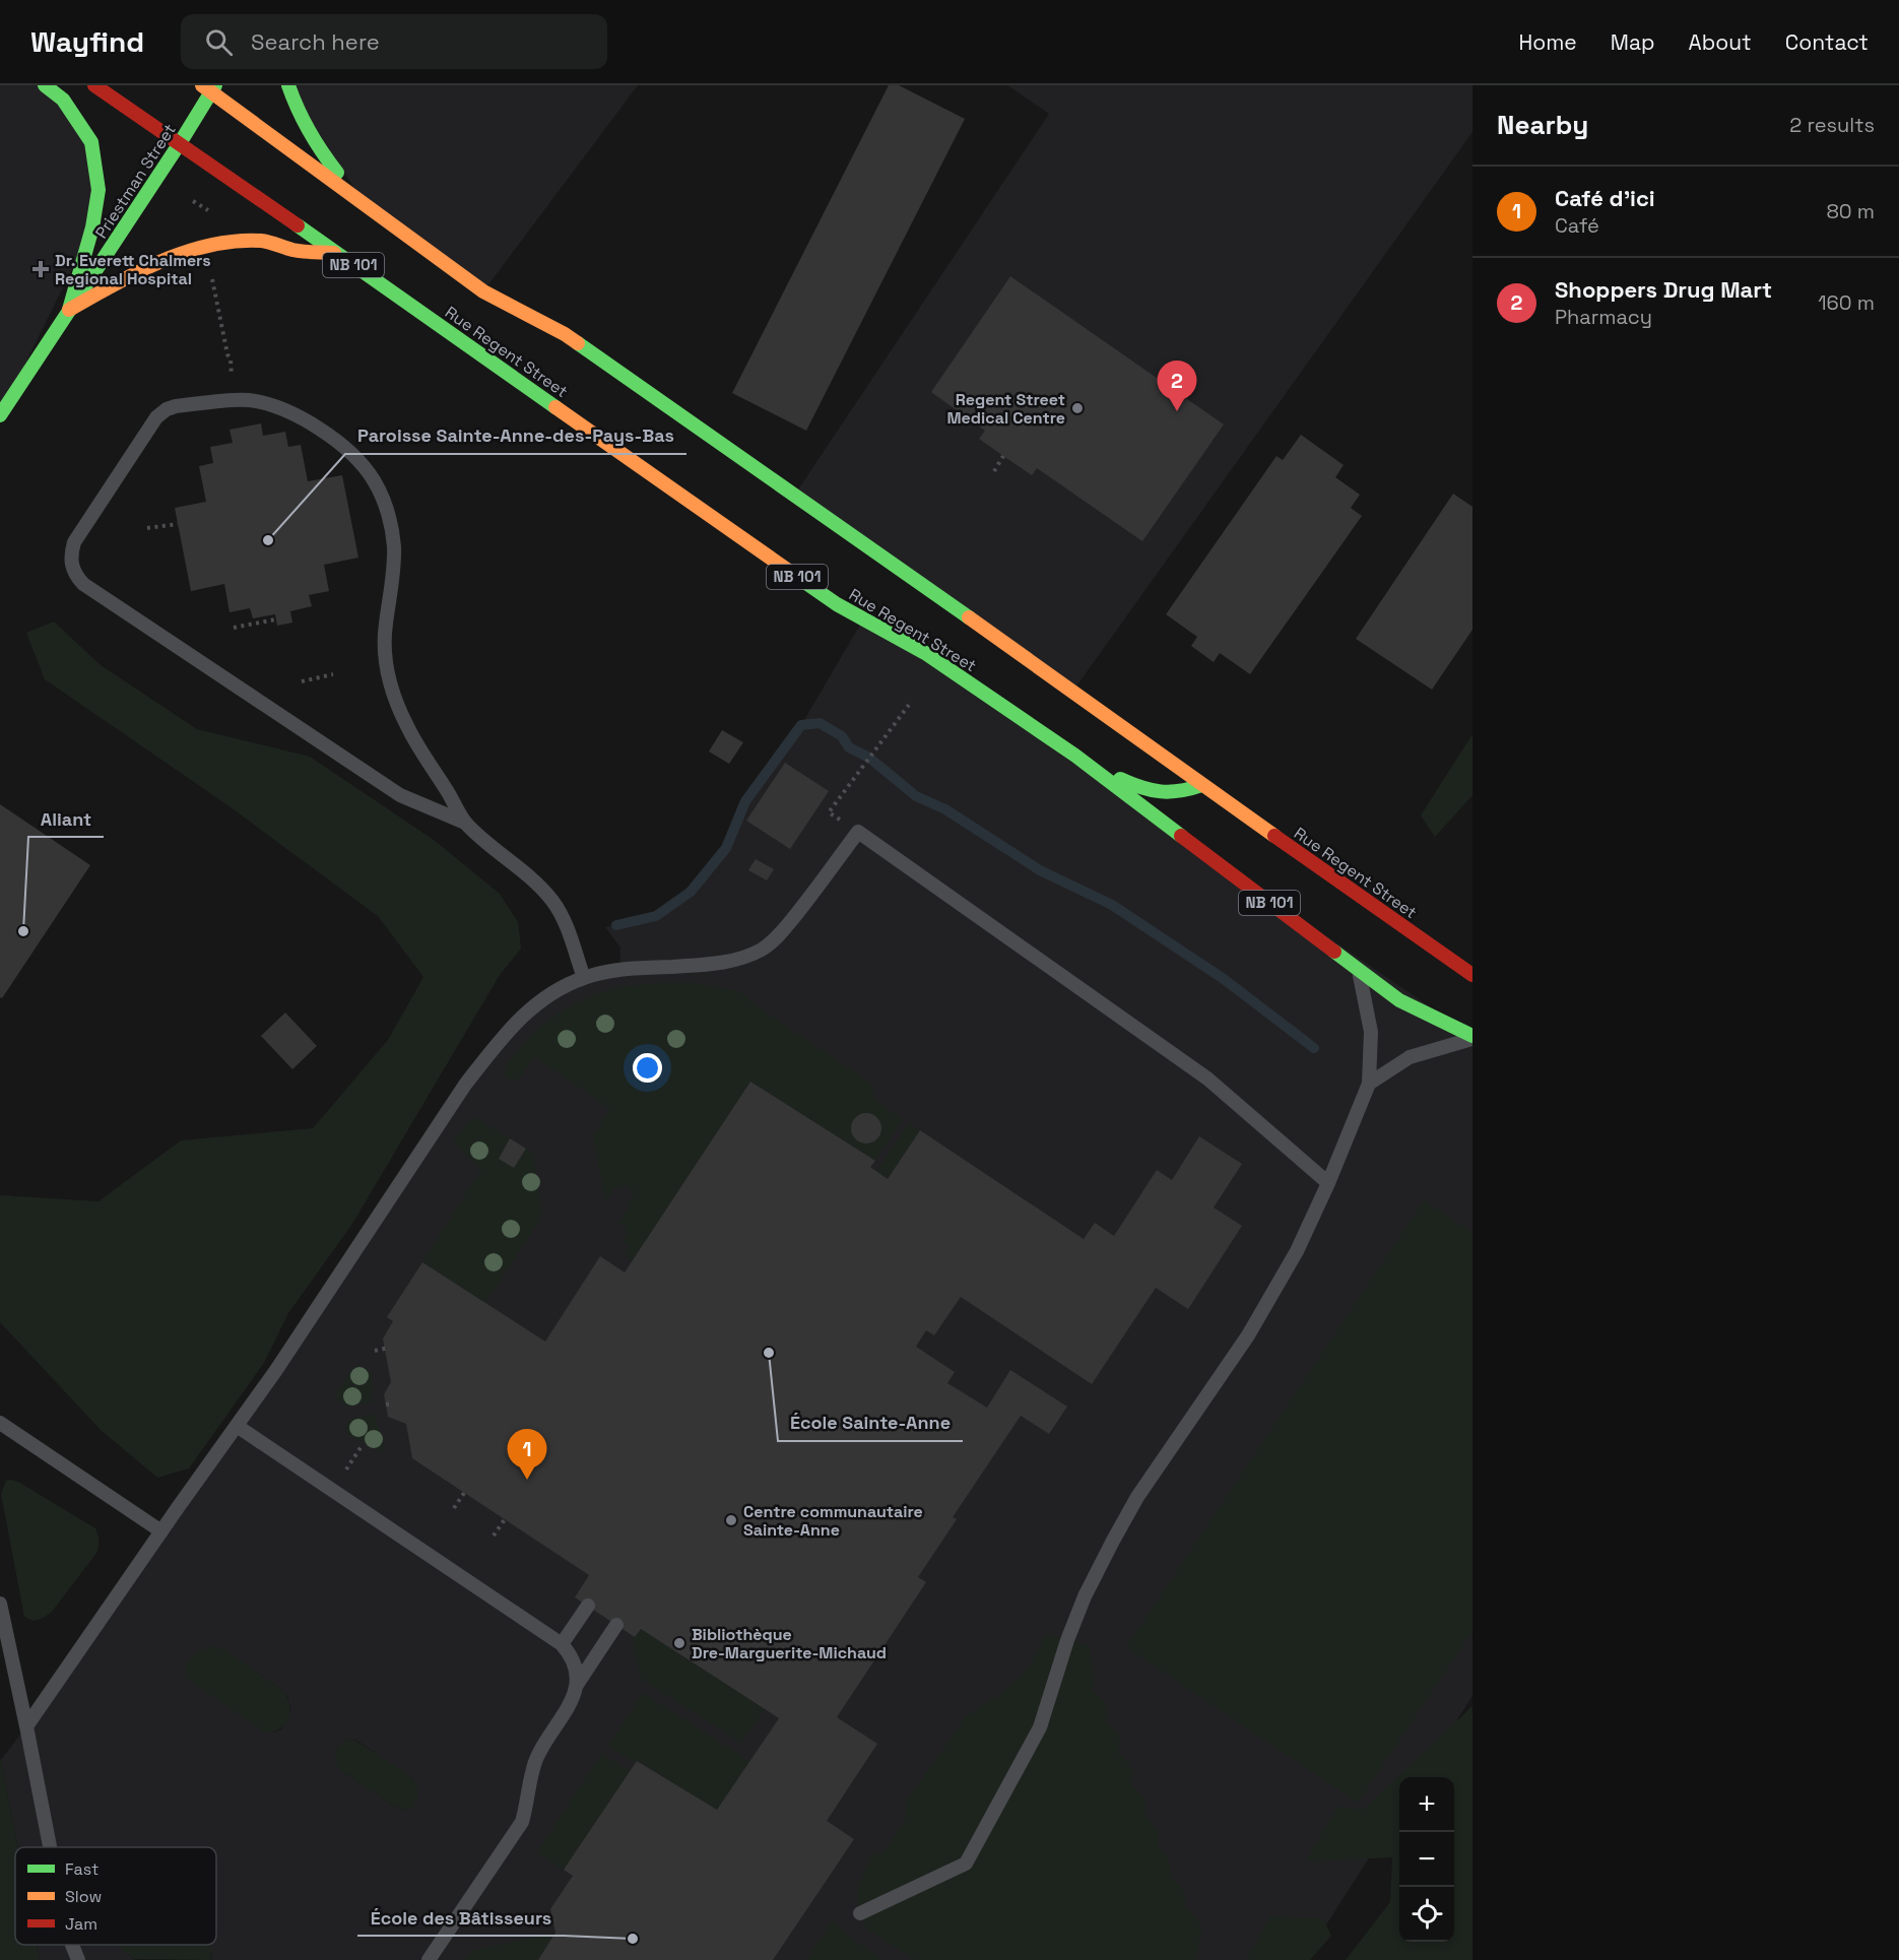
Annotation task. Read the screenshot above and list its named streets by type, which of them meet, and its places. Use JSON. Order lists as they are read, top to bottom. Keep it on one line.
{"streets":{"main road":["Priestman Street","NB 101","Rue Regent Street"]},"crossings":[["Priestman Street","Rue Regent Street"]],"places":{"health":["Dr. Everett Chalmers Regional Hospital"],"other":["Regent Street Medical Centre","Paroisse Sainte-Anne-des-Pays-Bas","Aliant","École Sainte-Anne","Centre communautaire Sainte-Anne","Bibliothèque Dre-Marguerite-Michaud","École des Bâtisseurs"]},"legend":["Fast","Slow","Jam"],"page":{"header":"Wayfind","search":"Search here","nav":["Home","Map","About","Contact"],"heading":["Nearby","2 results"],"list":[{"mark":"1","name":"Café d'ici","note":"Café","value":"80 m"},{"mark":"2","name":"Shoppers Drug Mart","note":"Pharmacy","value":"160 m"}],"pins":["2","1"],"map_buttons":["+","−"]}}
